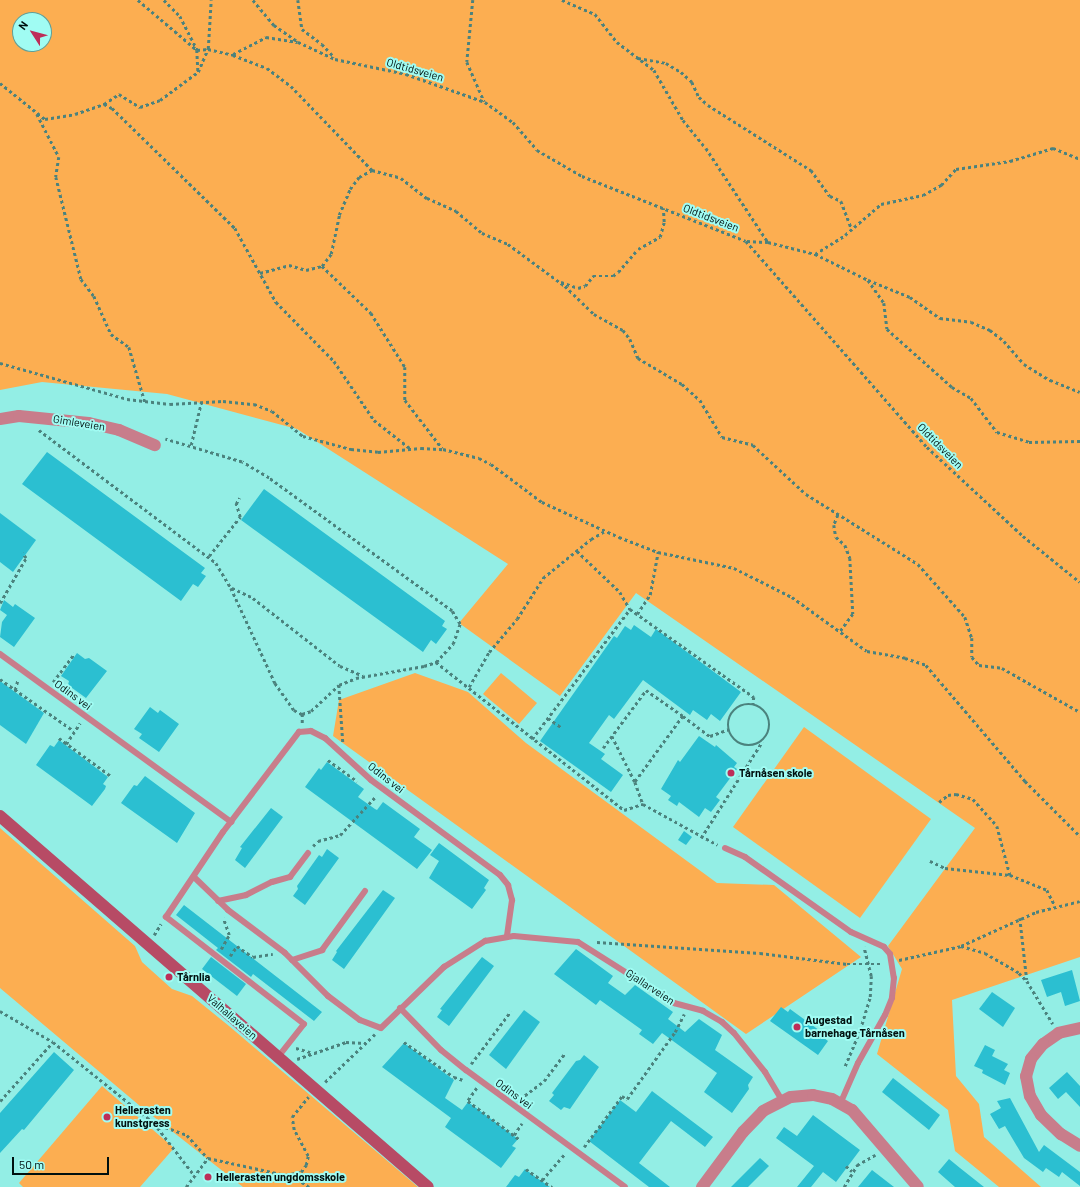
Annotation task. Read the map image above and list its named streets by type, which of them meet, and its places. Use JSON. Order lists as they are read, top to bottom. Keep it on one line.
{"streets":{"street":["Gimleveien","Valhallaveien"],"lane":["Odins vei","Gjallarveien"],"path":["Oldtidsveien"]},"crossings":[["Odins vei","Gjallarveien"]],"places":["Tårnåsen skole","Tårnlia","Augestad barnehage Tårnåsen","Hellerasten kunstgress","Hellerasten ungdomsskole"],"scale_bar":"50 m","north":"top left"}
